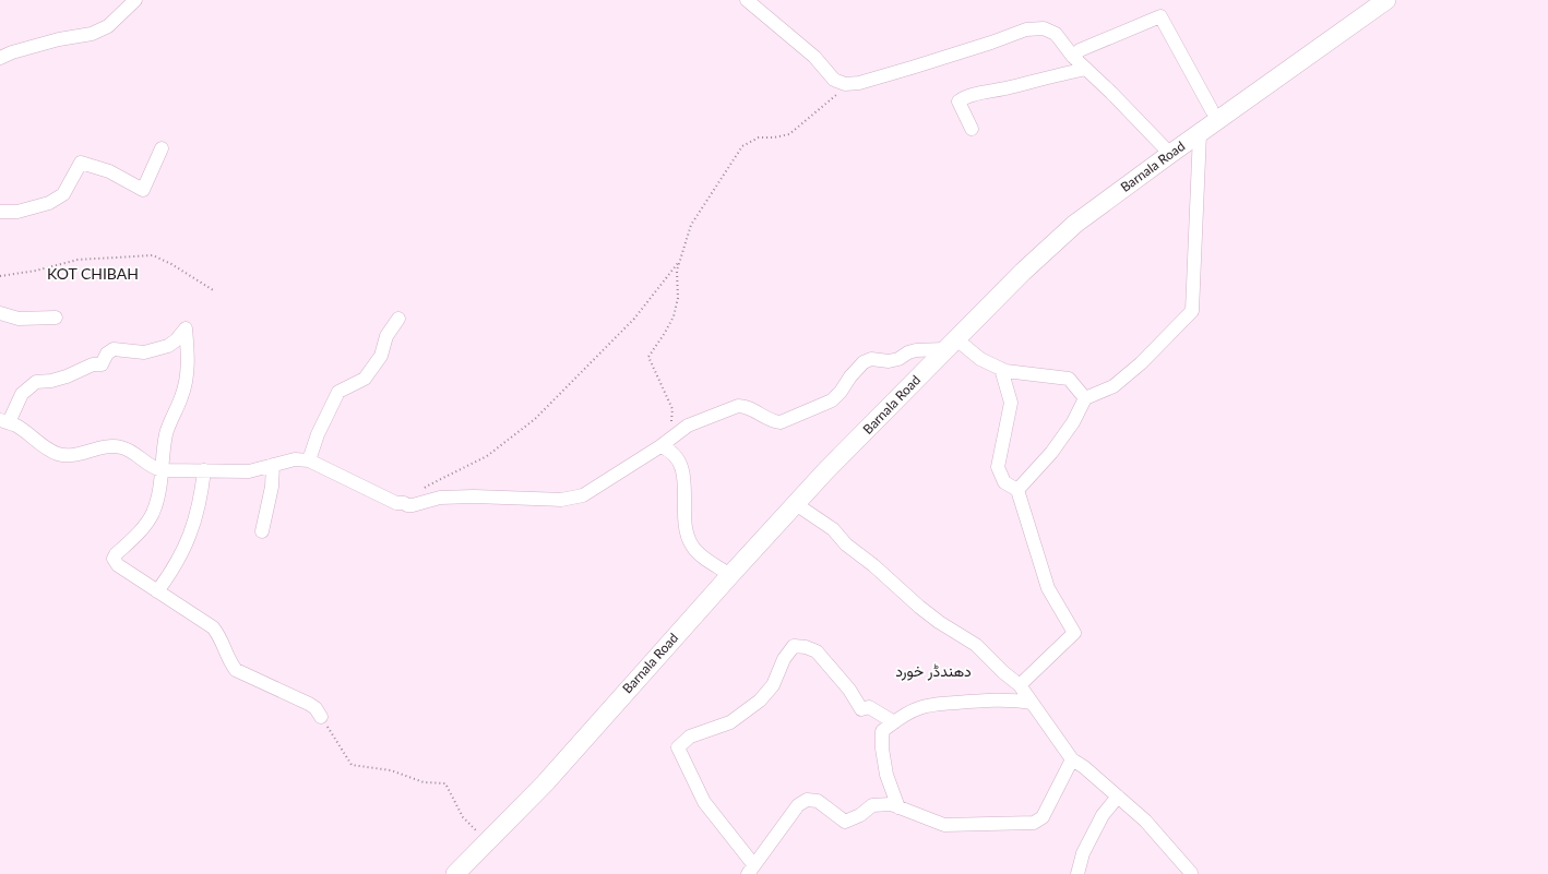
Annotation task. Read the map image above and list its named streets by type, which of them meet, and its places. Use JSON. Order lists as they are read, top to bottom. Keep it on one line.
{"streets":{"main road":["Barnala Road"]},"districts":["KOT CHIBAH","دھندڈر خورد"]}
